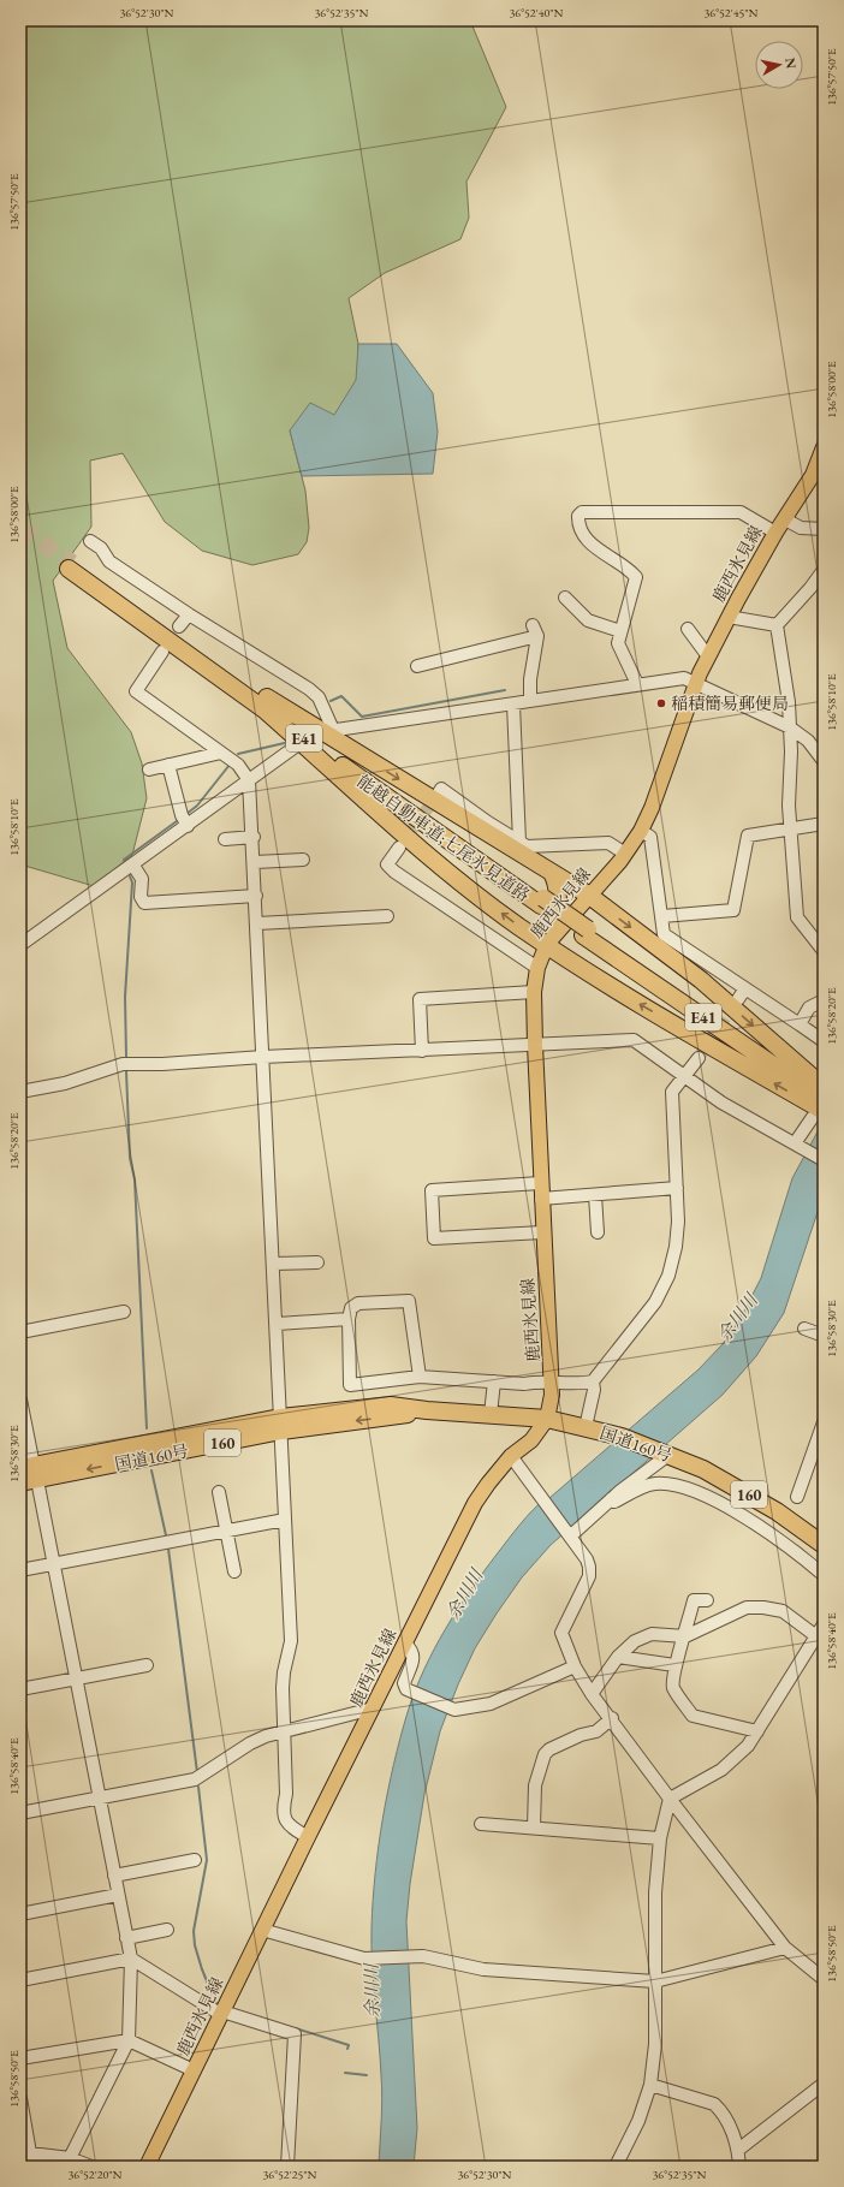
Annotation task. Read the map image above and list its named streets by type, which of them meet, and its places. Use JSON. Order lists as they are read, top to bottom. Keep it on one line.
{"streets":{"highway":["E41","能越自動車道;七尾氷見道路","160","国道160号"],"main road":["鹿西氷見線"]},"crossings":[["鹿西氷見線","国道160号"]],"water":["余川川"],"places":["稲積簡易郵便局"],"north":"right","coordinates":["36°52'30\"N","36°52'35\"N","36°52'40\"N","36°52'45\"N","136°57'50\"E","136°58'00\"E","136°58'10\"E","136°58'20\"E","136°58'30\"E","136°58'40\"E","136°58'50\"E","36°52'20\"N","36°52'25\"N"]}
